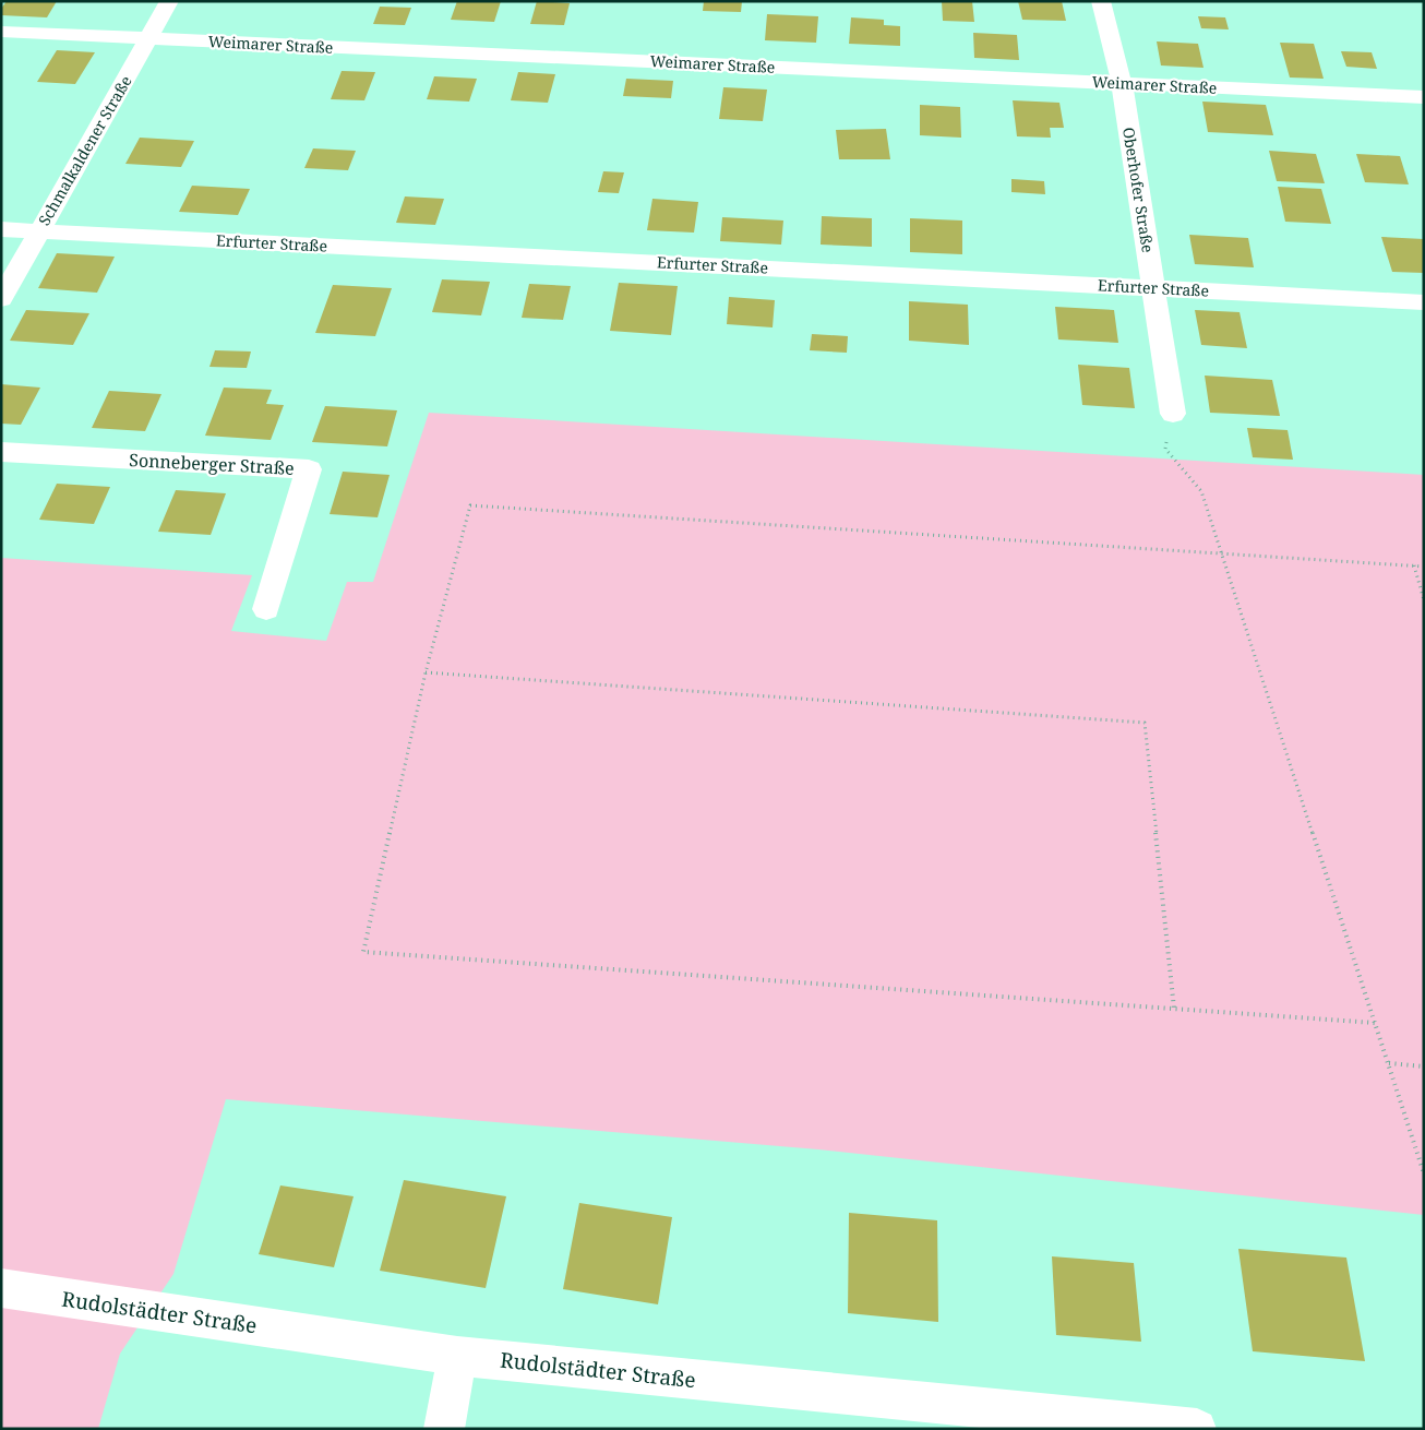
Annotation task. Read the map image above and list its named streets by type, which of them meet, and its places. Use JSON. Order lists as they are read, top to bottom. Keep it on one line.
{"streets":{"street":["Weimarer Straße","Schmalkaldener Straße","Oberhofer Straße","Erfurter Straße","Sonneberger Straße","Rudolstädter Straße"]},"crossings":[["Weimarer Straße","Schmalkaldener Straße"],["Weimarer Straße","Oberhofer Straße"],["Schmalkaldener Straße","Erfurter Straße"],["Oberhofer Straße","Erfurter Straße"]]}
